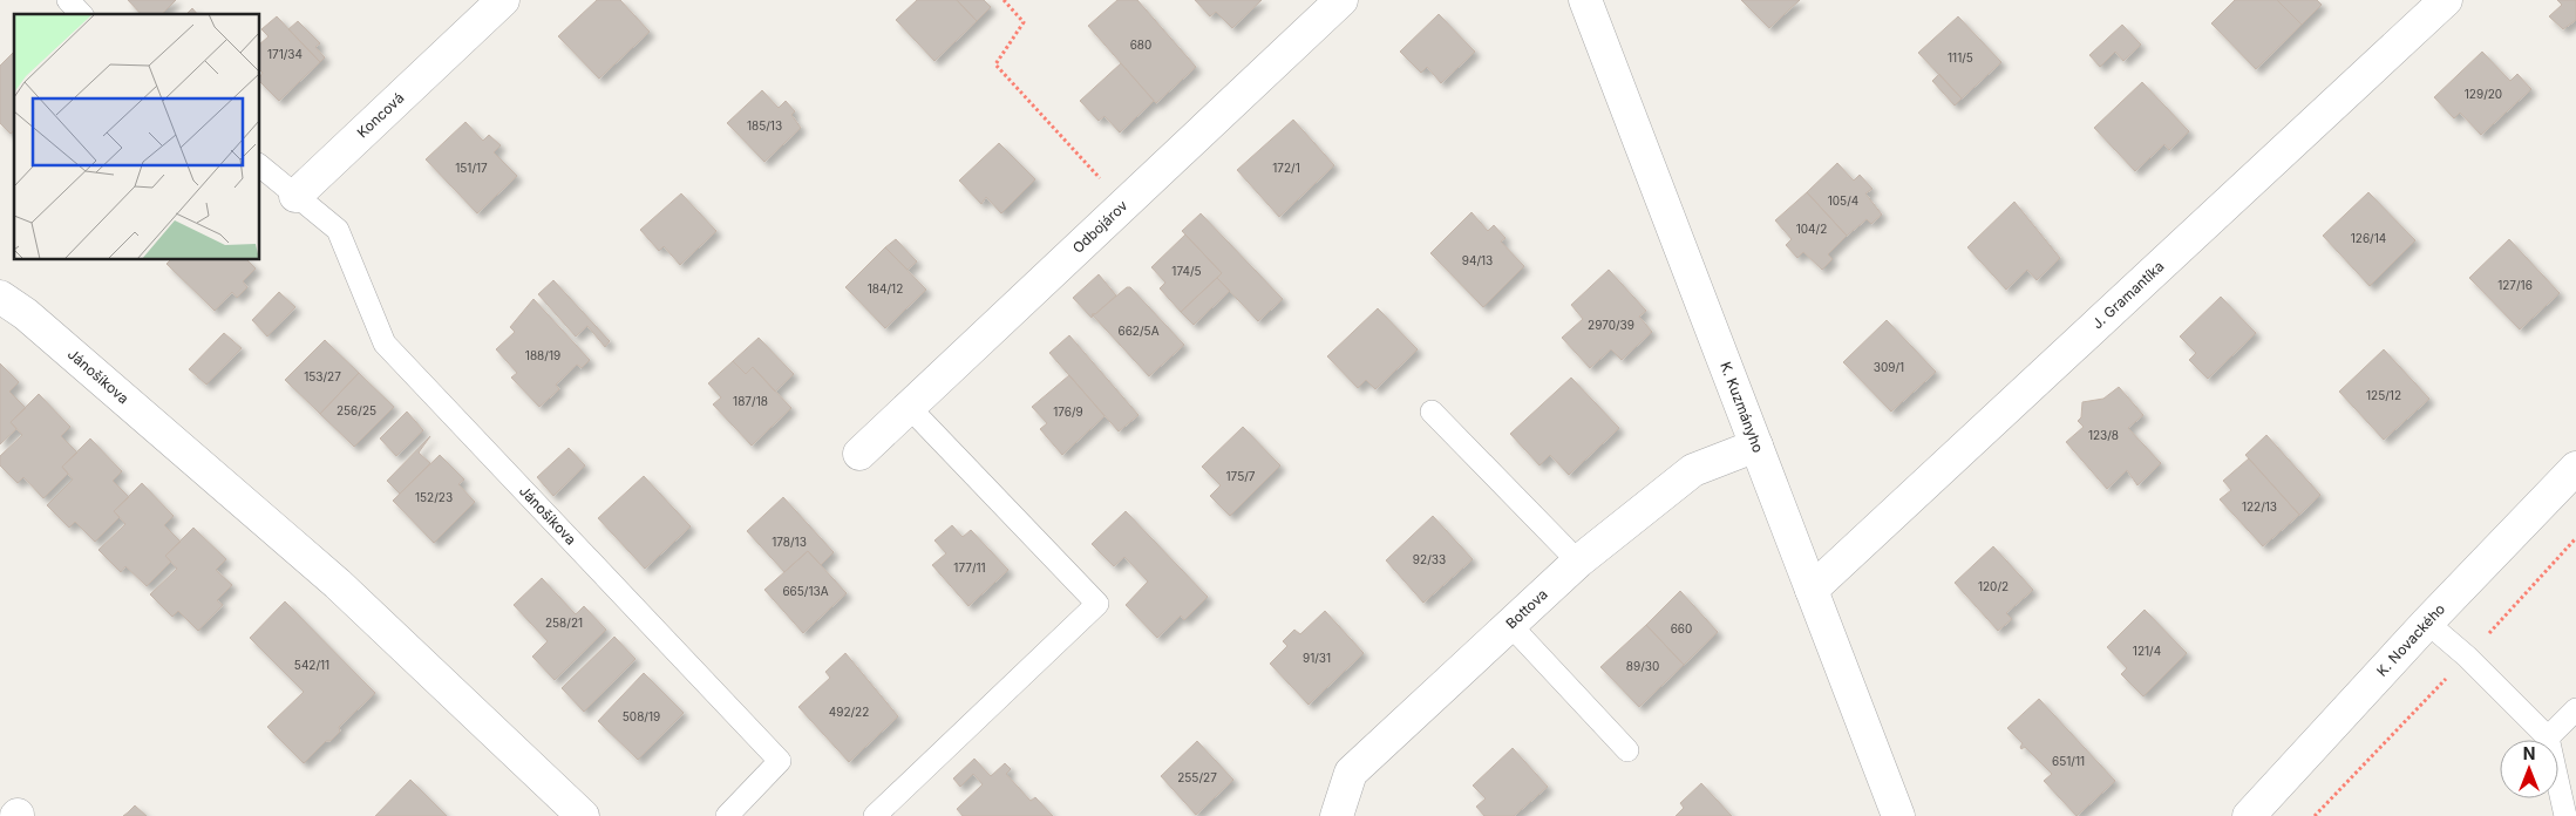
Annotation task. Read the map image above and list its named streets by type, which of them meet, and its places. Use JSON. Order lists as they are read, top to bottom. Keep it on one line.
{"streets":{"street":["Koncová","Odbojárov","J. Gramantíka","Jánošíkova","K. Kuzmányho","Bottova","K. Novackého"]},"crossings":[["Koncová","Jánošíkova"],["J. Gramantíka","K. Kuzmányho"],["K. Kuzmányho","Bottova"]],"house_numbers":["680","171/34","111/5","129/20","185/13","151/17","172/1","105/4","104/2","126/14","94/13","174/5","127/16","184/12","2970/39","662/5A","188/19","309/1","153/27","125/12","187/18","256/25","176/9","123/8","175/7","152/23","122/13","178/13","92/33","177/11","120/2","665/13A","258/21","660","121/4","91/31","542/11","89/30","492/22","508/19","651/11","255/27"],"north":"top"}
